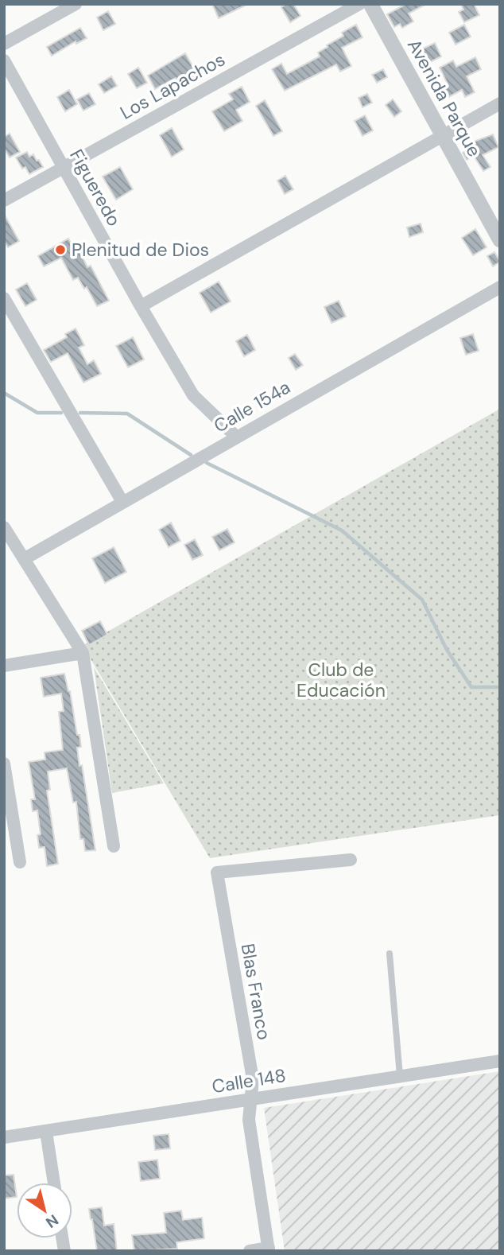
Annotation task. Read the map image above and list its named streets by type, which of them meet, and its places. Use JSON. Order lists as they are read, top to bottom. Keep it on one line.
{"streets":{"street":["Los Lapachos","Avenida Parque","Figueredo","Calle 154a","Blas Franco","Calle 148"]},"crossings":[["Los Lapachos","Figueredo"],["Figueredo","Calle 154a"],["Blas Franco","Calle 148"]],"parks":["Club de Educación"],"places":["Plenitud de Dios"],"north":"bottom right"}
